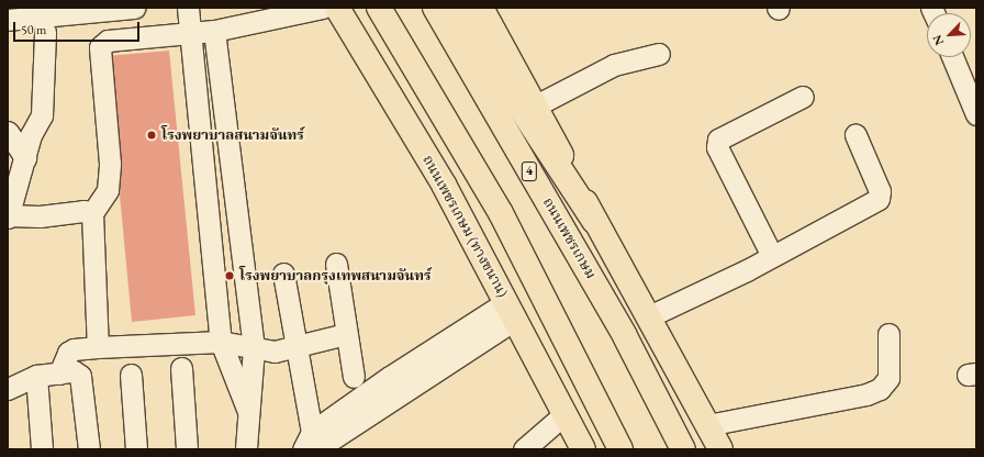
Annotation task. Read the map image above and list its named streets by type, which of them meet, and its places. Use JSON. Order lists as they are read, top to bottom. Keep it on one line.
{"streets":{"main road":["4","ถนนเพชรเกษม (ทางขนาน)","ถนนเพชรเกษม"]},"places":["โรงพยาบาลสนามจันทร์","โรงพยาบาลกรุงเทพสนามจันทร์"],"scale_bar":"50 m","north":"bottom left"}
